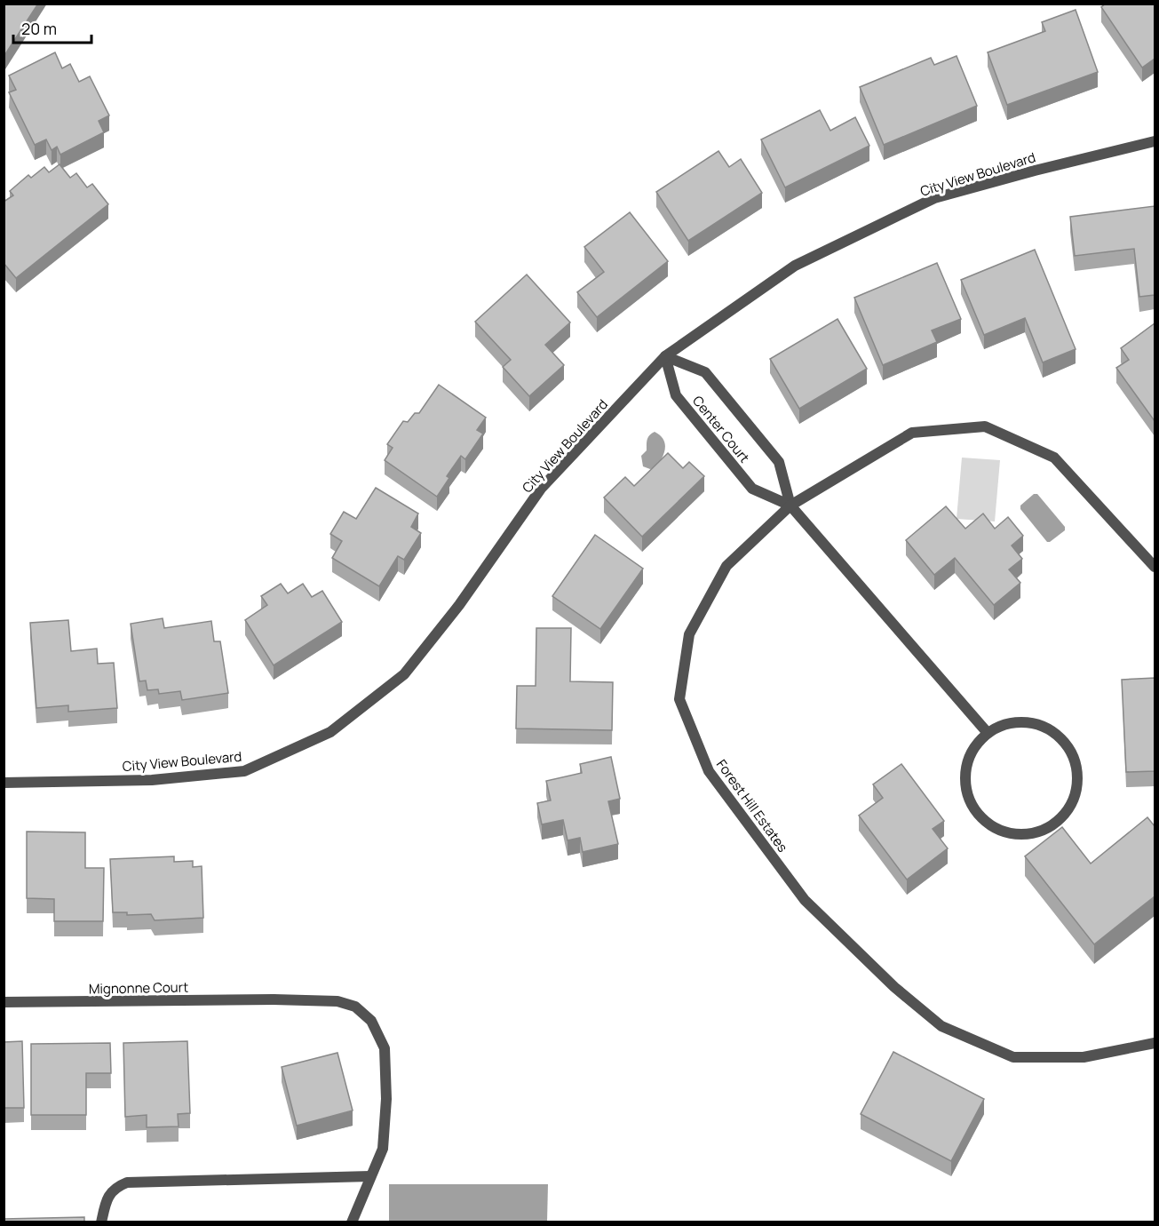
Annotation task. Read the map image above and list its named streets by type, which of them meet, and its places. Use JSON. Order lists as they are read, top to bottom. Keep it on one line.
{"streets":{"street":["City View Boulevard","Center Court","Forest Hill Estates","Mignonne Court"]},"crossings":[["City View Boulevard","Center Court"],["Center Court","Forest Hill Estates"]],"scale_bar":"20 m"}
